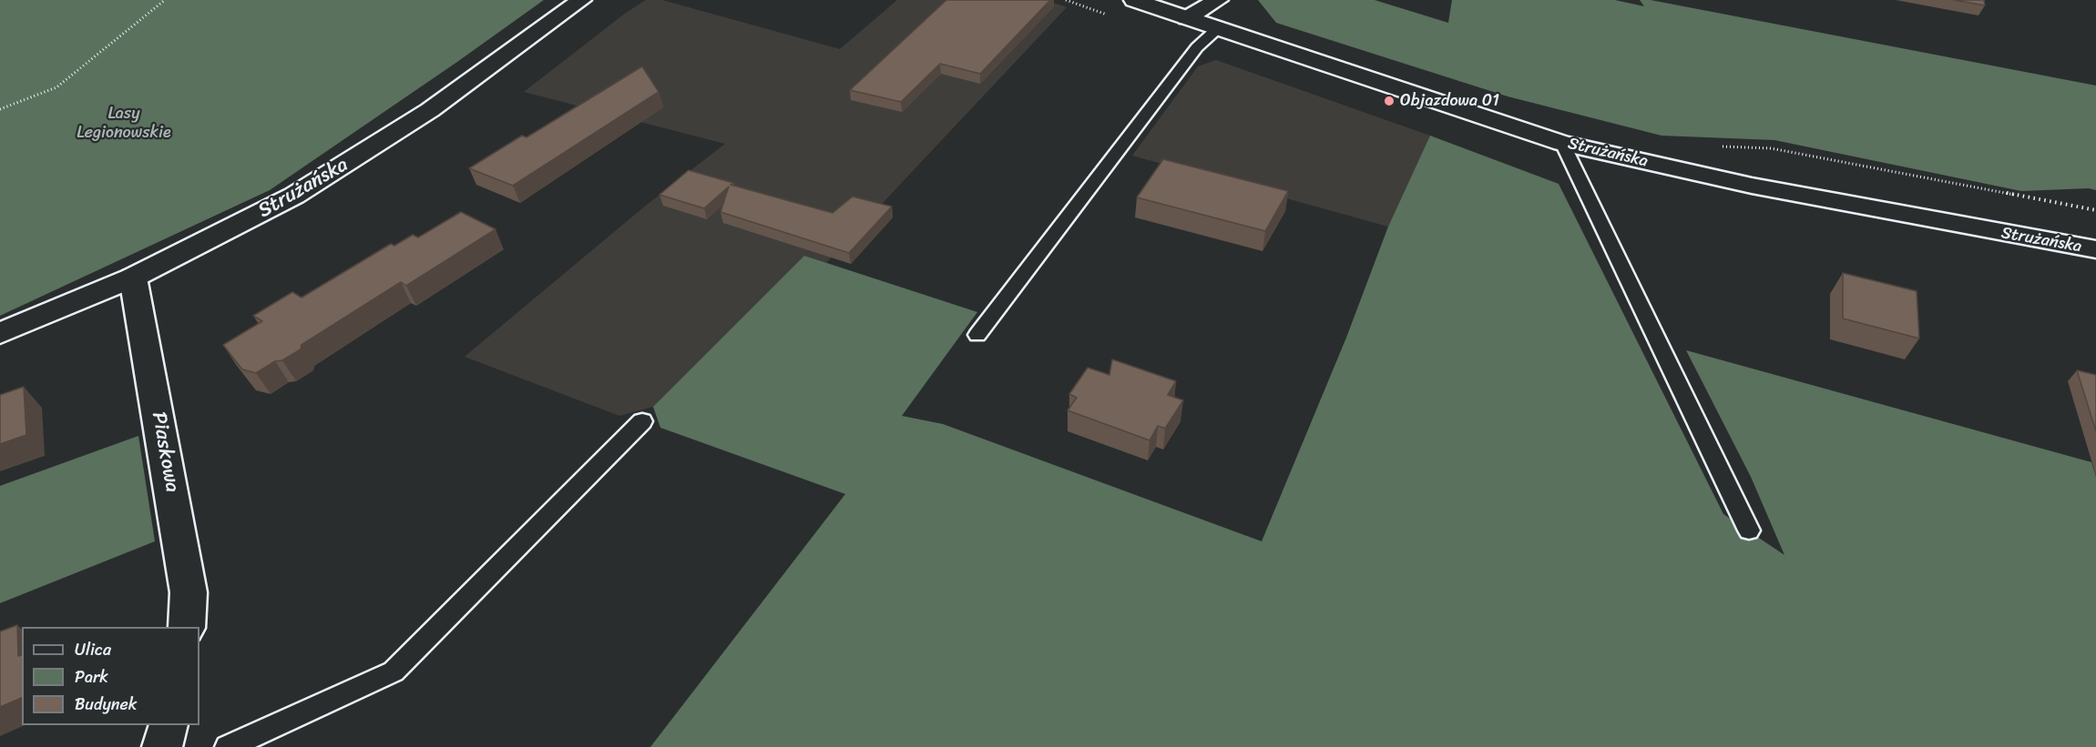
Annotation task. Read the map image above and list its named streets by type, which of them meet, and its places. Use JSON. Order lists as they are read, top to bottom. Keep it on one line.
{"streets":{"main road":["Strużańska","Piaskowa"]},"crossings":[["Strużańska","Piaskowa"]],"parks":["Lasy Legionowskie"],"places":["Objazdowa 01"],"legend":["Ulica","Park","Budynek"]}
